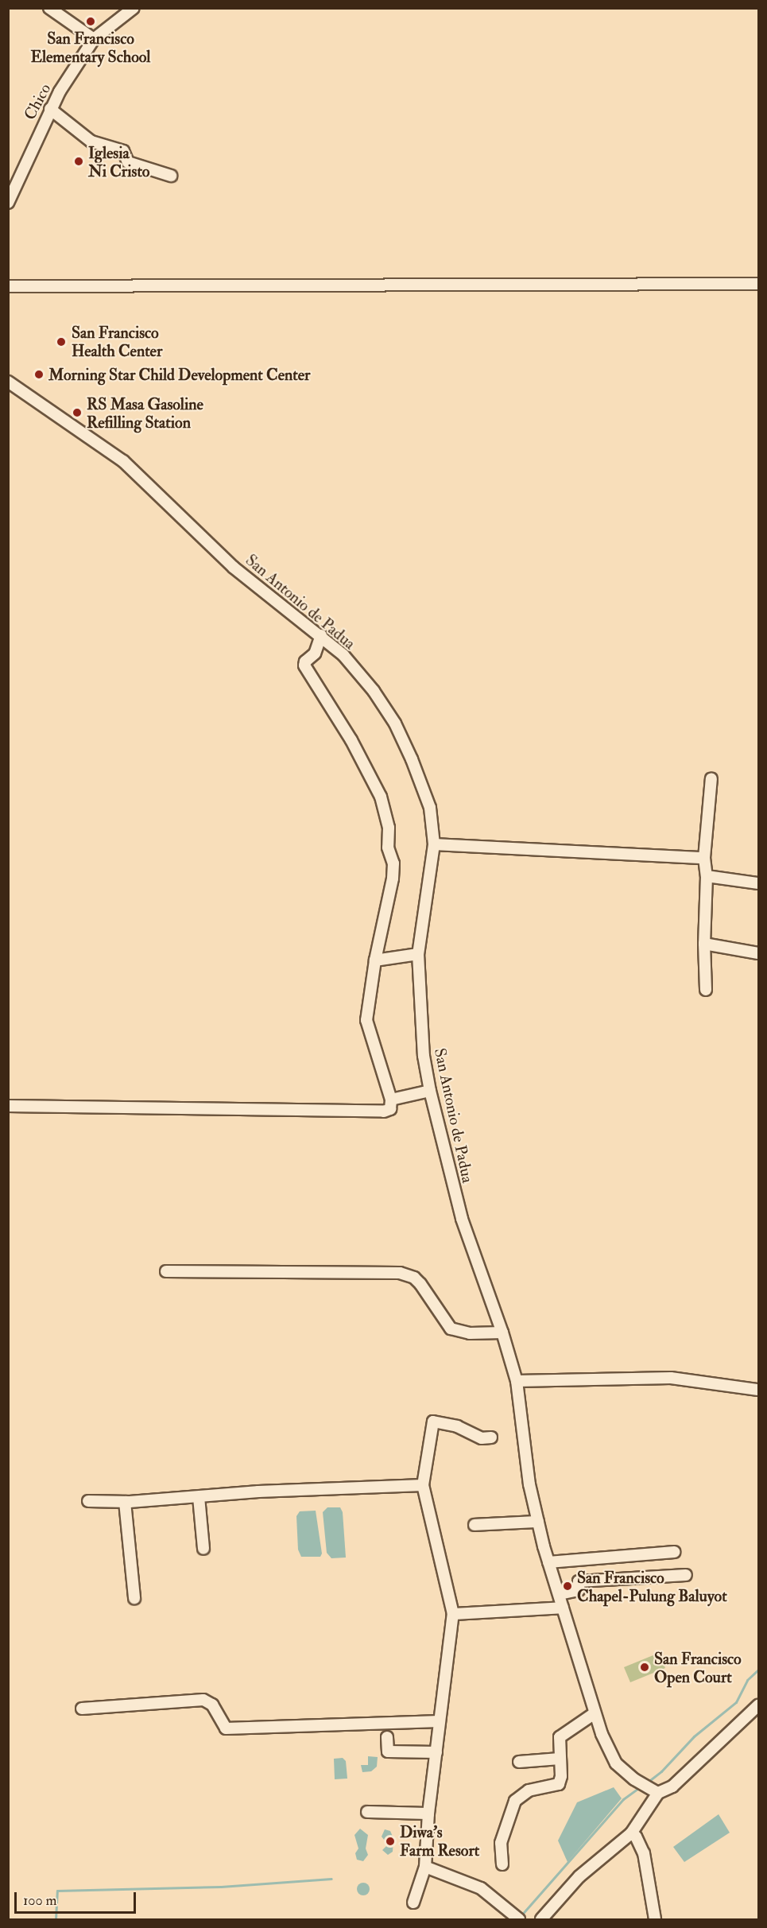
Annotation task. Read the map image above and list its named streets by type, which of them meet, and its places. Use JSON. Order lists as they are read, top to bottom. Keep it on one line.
{"streets":{"street":["Chico","San Antonio de Padua"]},"places":["San Francisco Elementary School","Iglesia Ni Cristo","San Francisco Health Center","Morning Star Child Development Center","RS Masa Gasoline Refilling Station","San Francisco Chapel-Pulung Baluyot","San Francisco Open Court","Diwa's Farm Resort"],"scale_bar":"100 m"}
